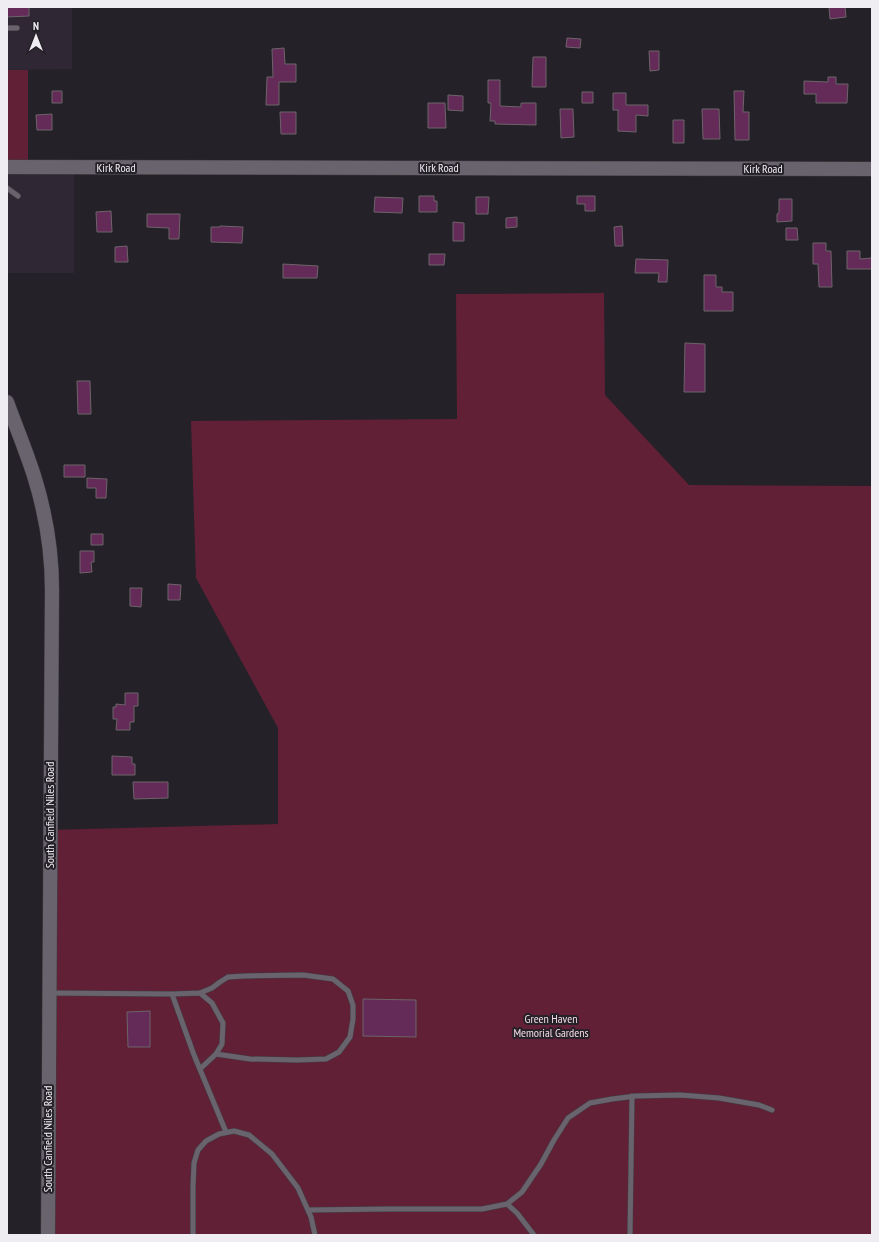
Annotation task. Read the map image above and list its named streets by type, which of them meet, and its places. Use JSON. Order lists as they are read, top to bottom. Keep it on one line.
{"streets":{"street":["Kirk Road","South Canfield Niles Road"]},"parks":["Green Haven Memorial Gardens"],"north":"top"}
